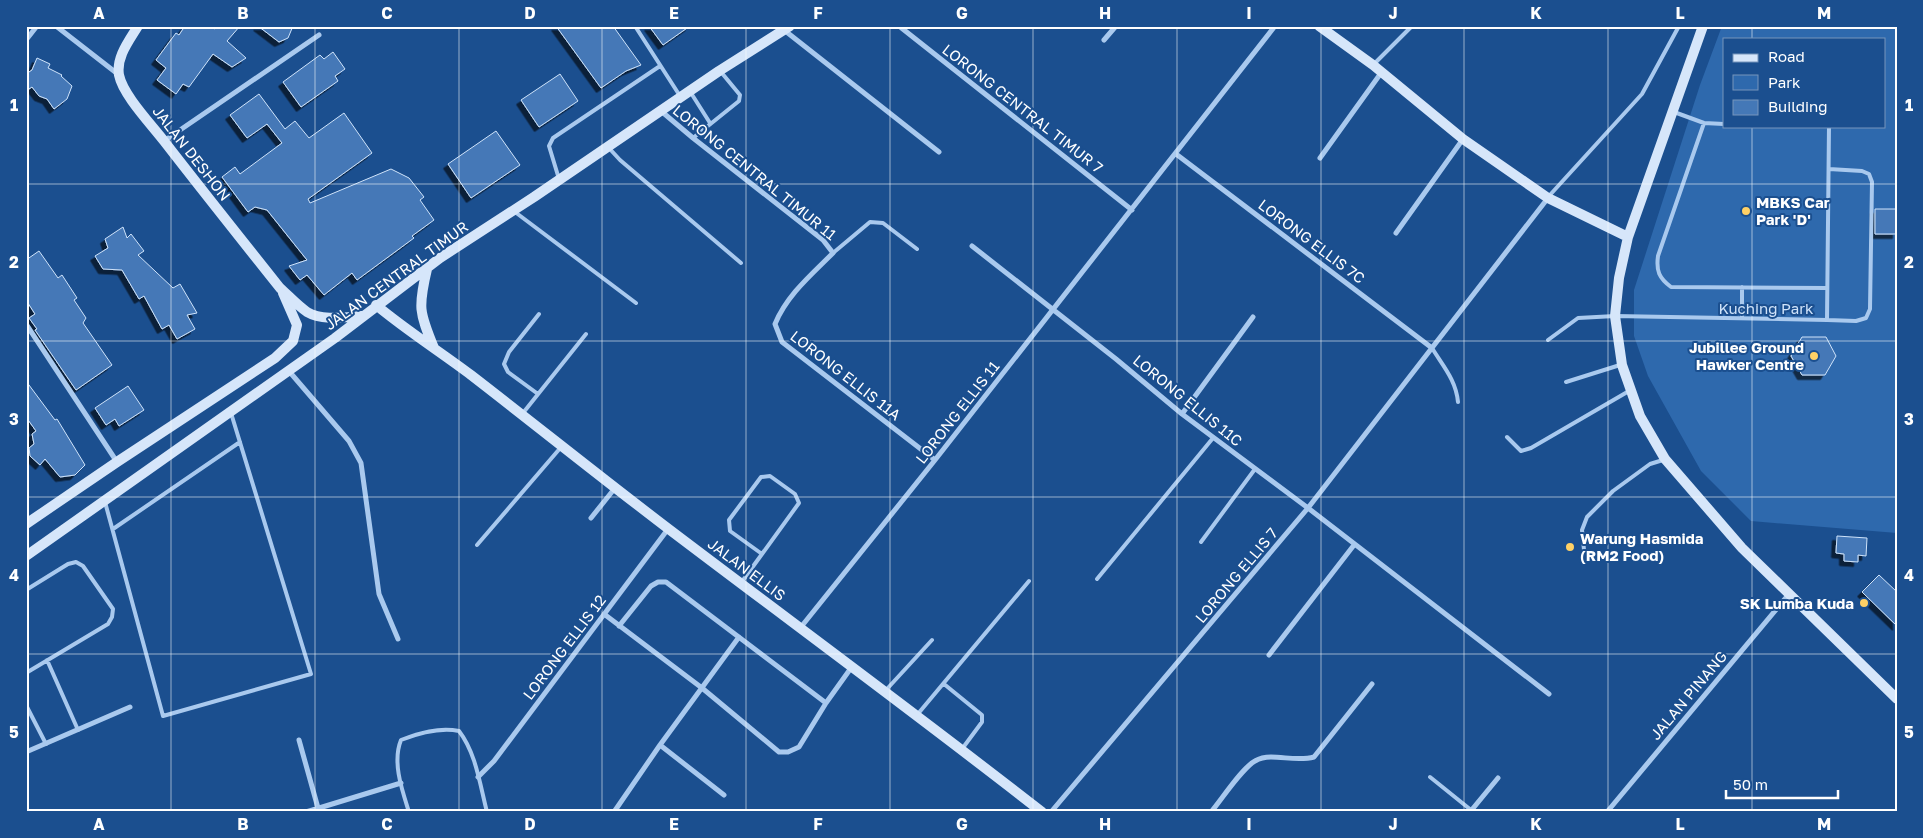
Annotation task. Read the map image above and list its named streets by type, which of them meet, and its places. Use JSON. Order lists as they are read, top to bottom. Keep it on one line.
{"streets":{"main road":["JALAN DESHON","JALAN CENTRAL TIMUR","JALAN ELLIS"],"street":["LORONG CENTRAL TIMUR 7","LORONG CENTRAL TIMUR 11","LORONG ELLIS 7C","LORONG ELLIS 11A","LORONG ELLIS 11C","LORONG ELLIS 11","LORONG ELLIS 7","LORONG ELLIS 12","JALAN PINANG"]},"crossings":[["LORONG CENTRAL TIMUR 7","LORONG ELLIS 11"],["LORONG CENTRAL TIMUR 11","JALAN CENTRAL TIMUR"],["LORONG CENTRAL TIMUR 11","LORONG ELLIS 11A"],["LORONG ELLIS 7C","LORONG ELLIS 11"],["LORONG ELLIS 7C","LORONG ELLIS 7"],["JALAN CENTRAL TIMUR","JALAN ELLIS"],["LORONG ELLIS 11A","LORONG ELLIS 11"],["LORONG ELLIS 11C","LORONG ELLIS 11"],["LORONG ELLIS 11C","LORONG ELLIS 7"],["LORONG ELLIS 11","JALAN ELLIS"],["JALAN ELLIS","LORONG ELLIS 12"]],"parks":["Kuching Park"],"places":["MBKS Car Park 'D'","Jubillee Ground Hawker Centre","Warung Hasmida (RM2 Food)","SK Lumba Kuda"],"legend":["Road","Park","Building"],"scale_bar":"50 m","grid":{"columns":["A","B","C","D","E","F","G","H","I","J","K","L","M"],"rows":["1","2","3","4","5"]}}
